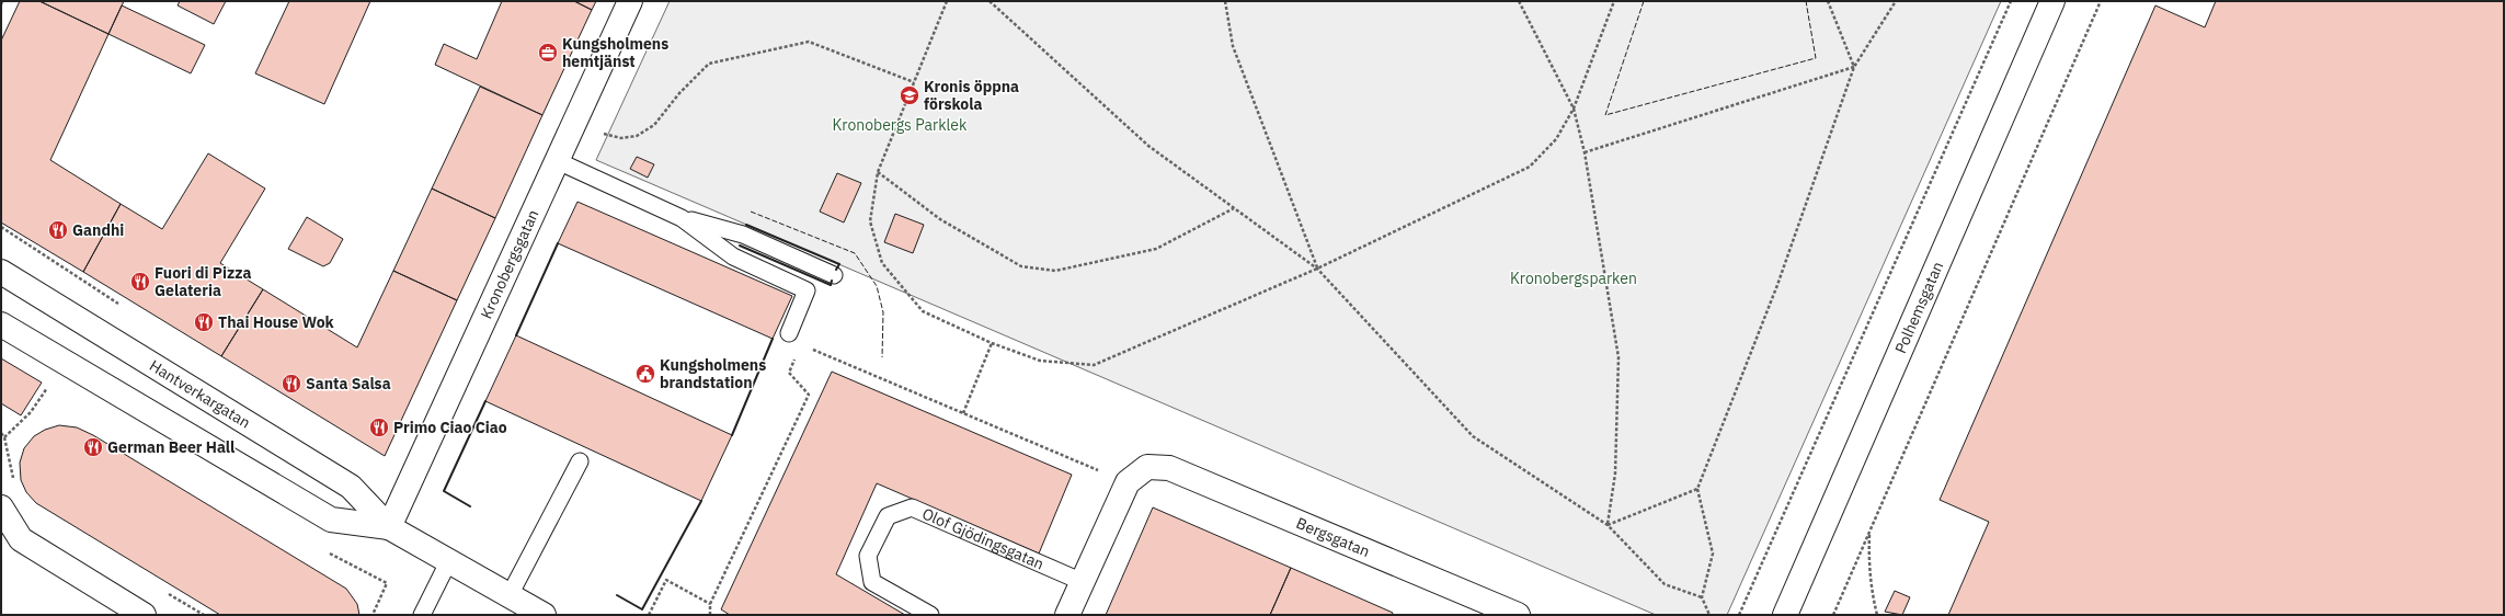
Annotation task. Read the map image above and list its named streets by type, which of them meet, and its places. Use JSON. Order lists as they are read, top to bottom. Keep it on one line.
{"streets":{"street":["Kronobergsgatan","Polhemsgatan","Hantverkargatan","Bergsgatan"],"lane":["Olof Gjödingsgatan"]},"crossings":[["Kronobergsgatan","Hantverkargatan"]],"parks":["Kronobergs Parklek","Kronobergsparken"],"places":{"office":["Kungsholmens hemtjänst"],"school or university":["Kronis öppna förskola"],"restaurant":["Gandhi","Fuori di Pizza Gelateria","Thai House Wok","Santa Salsa","Primo Ciao Ciao","German Beer Hall"],"public building":["Kungsholmens brandstation"]}}
